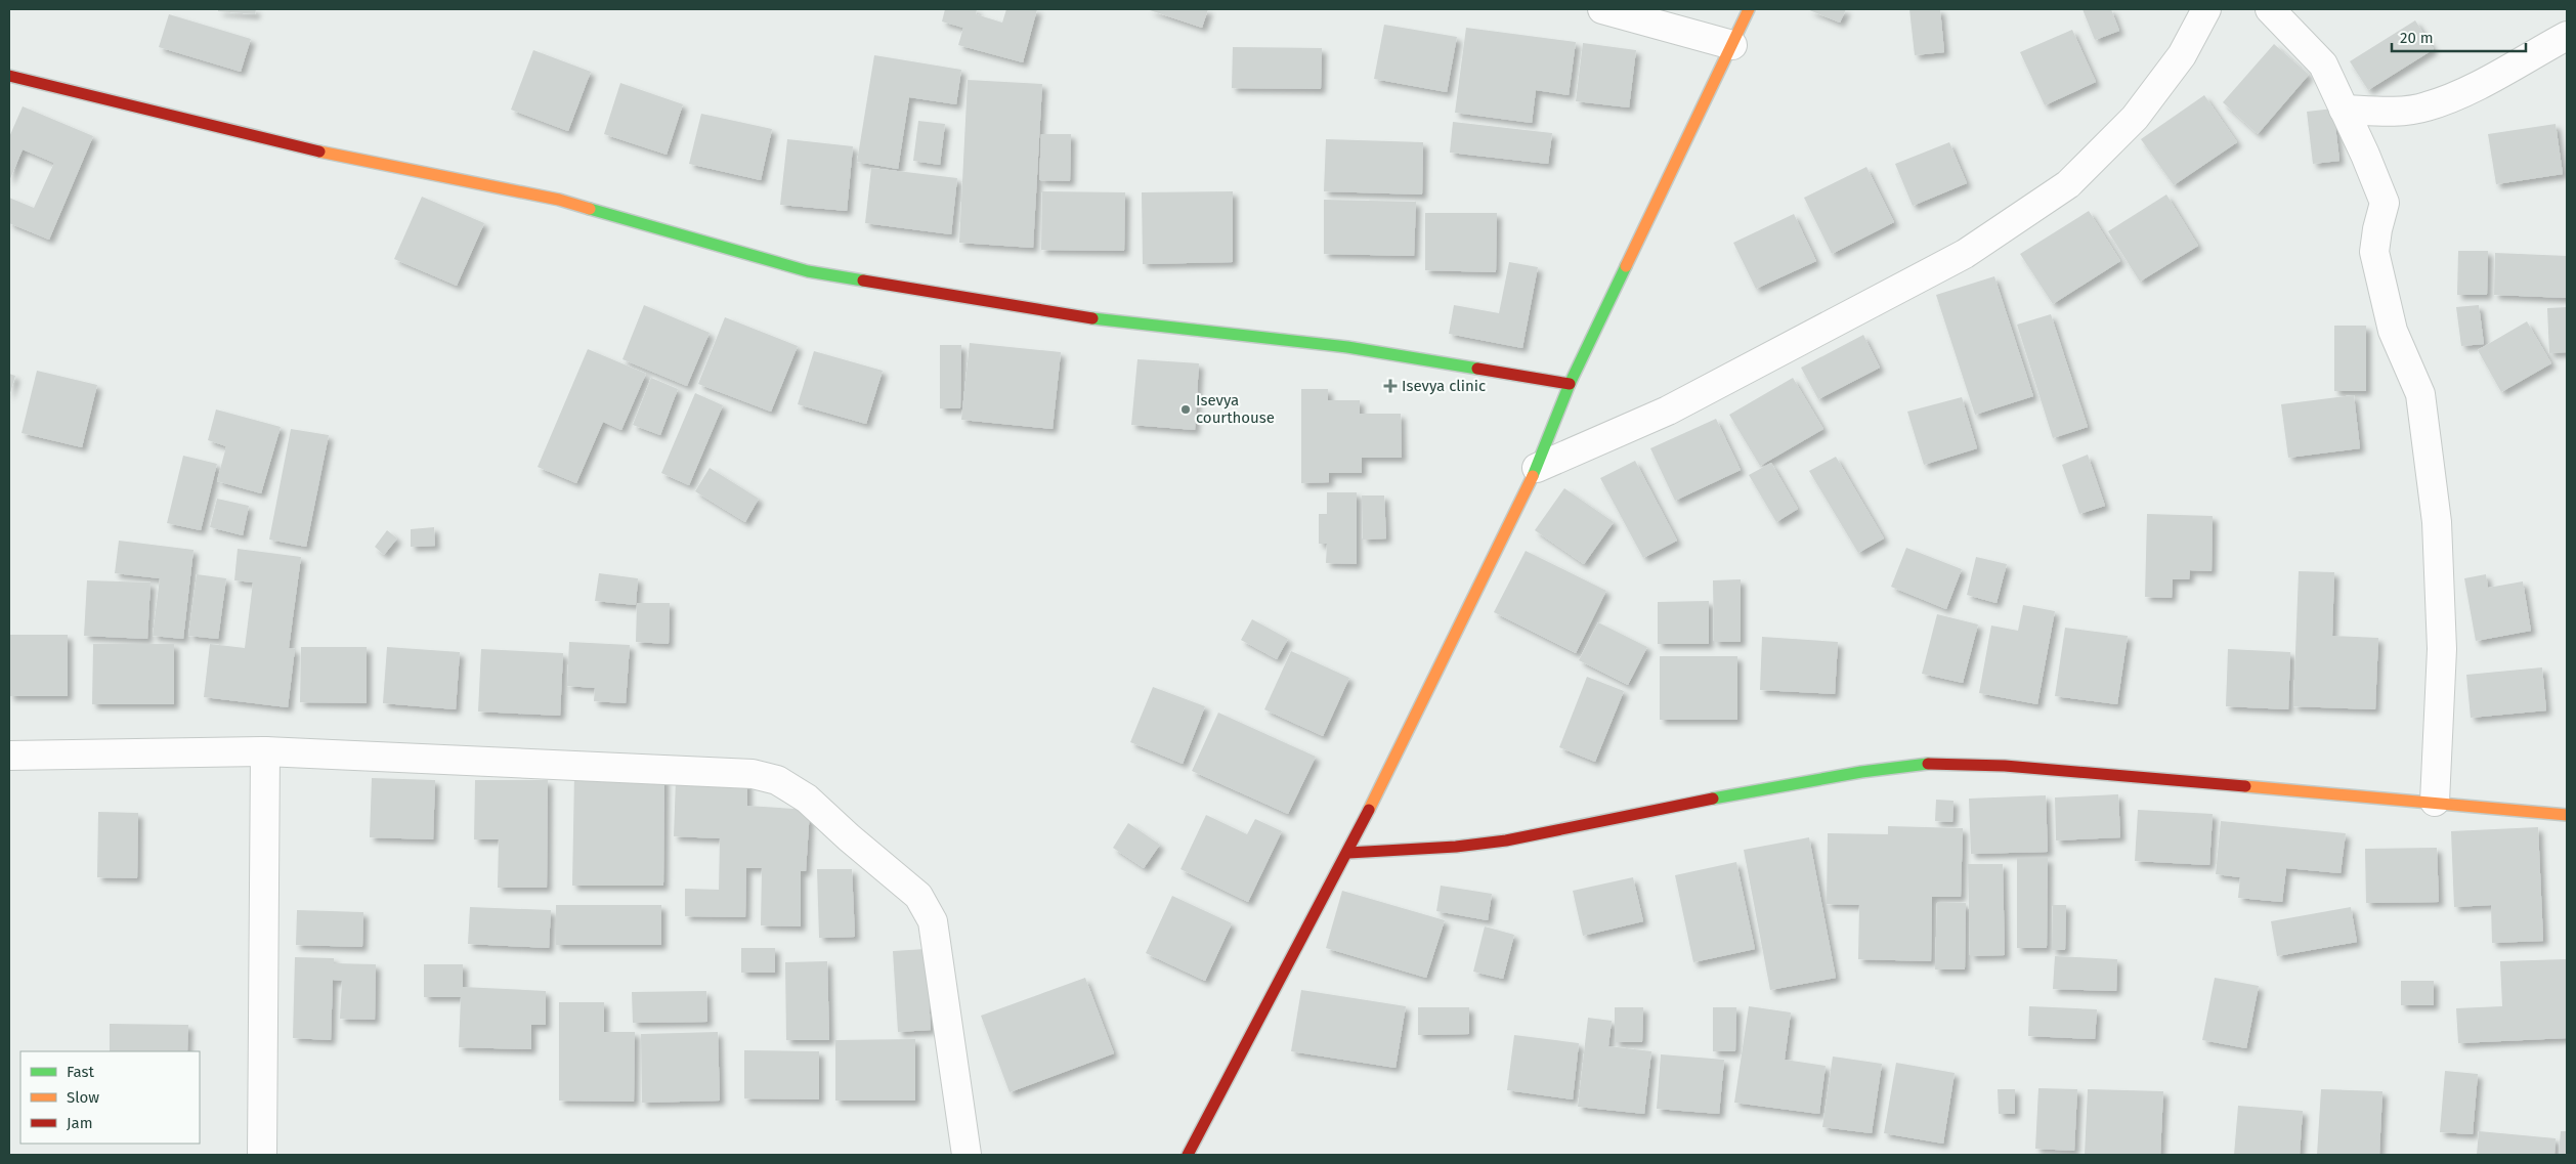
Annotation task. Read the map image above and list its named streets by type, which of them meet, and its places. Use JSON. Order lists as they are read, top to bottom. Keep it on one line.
{"places":{"health":["Isevya clinic"],"other":["Isevya courthouse"]},"legend":["Fast","Slow","Jam"],"scale_bar":"20 m"}
